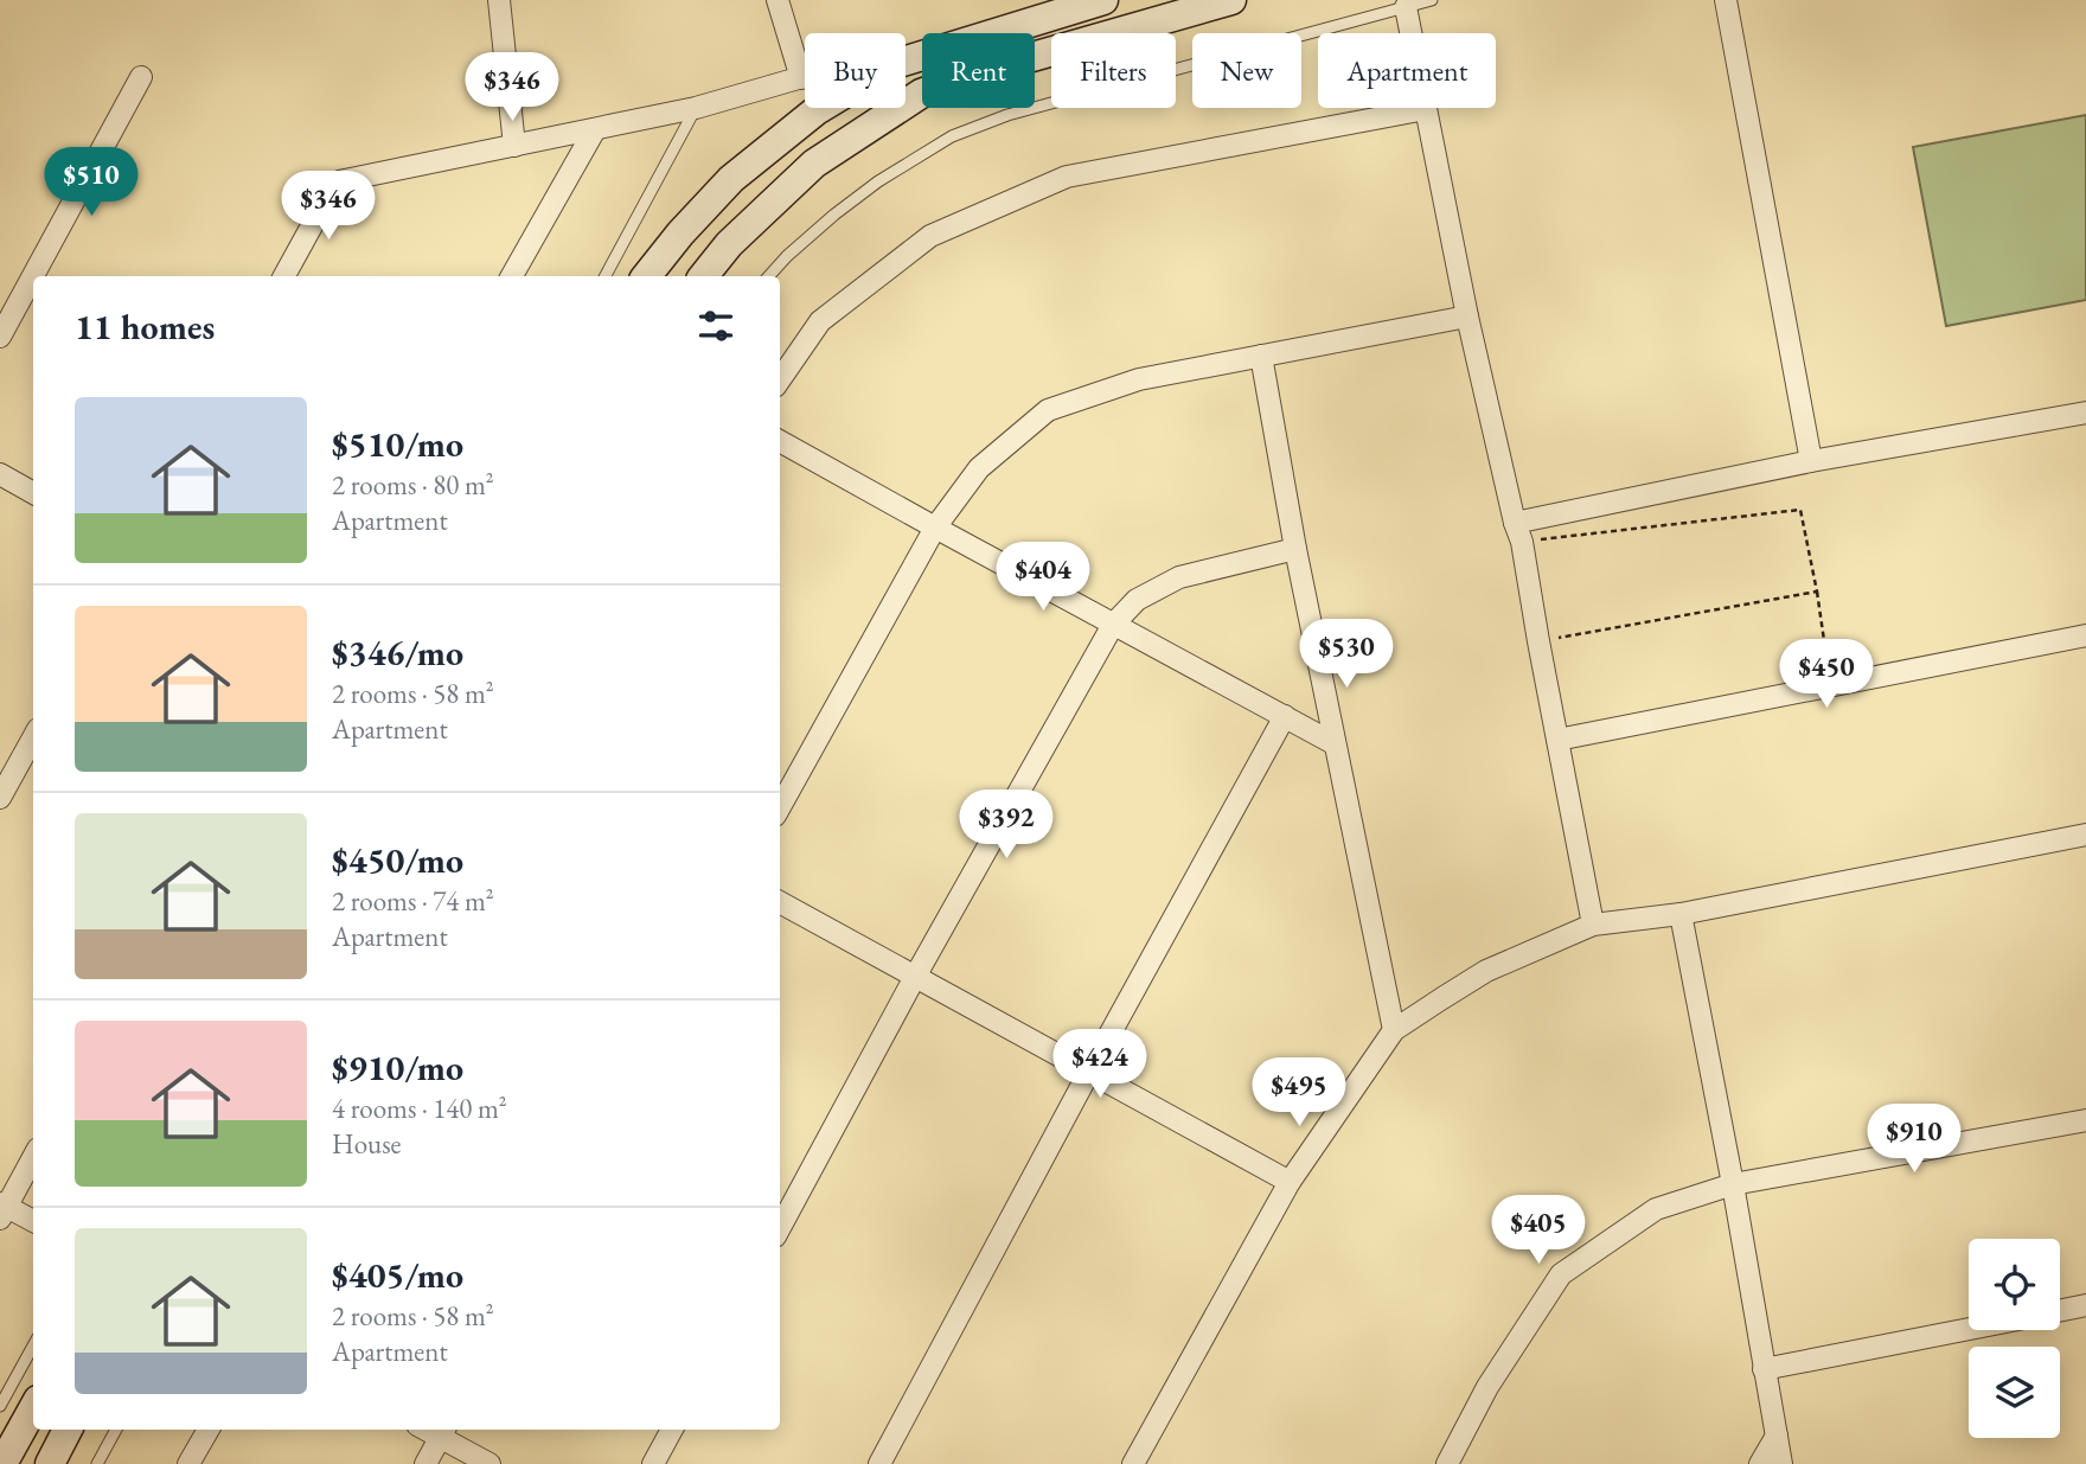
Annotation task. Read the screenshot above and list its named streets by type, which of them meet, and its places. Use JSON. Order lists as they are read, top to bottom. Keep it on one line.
{"page":{"chip":["Buy","Rent","Filters","New","Apartment"],"price":["$346","$510","$346","$404","$530","$450","$392","$424","$495","$910","$405"],"heading":"11 homes","list":[{"name":"$510/mo","note":"2 rooms · 80 m² · Apartment"},{"name":"$346/mo","note":"2 rooms · 58 m² · Apartment"},{"name":"$450/mo","note":"2 rooms · 74 m² · Apartment"},{"name":"$910/mo","note":"4 rooms · 140 m² · House"},{"name":"$405/mo","note":"2 rooms · 58 m² · Apartment"}]}}
